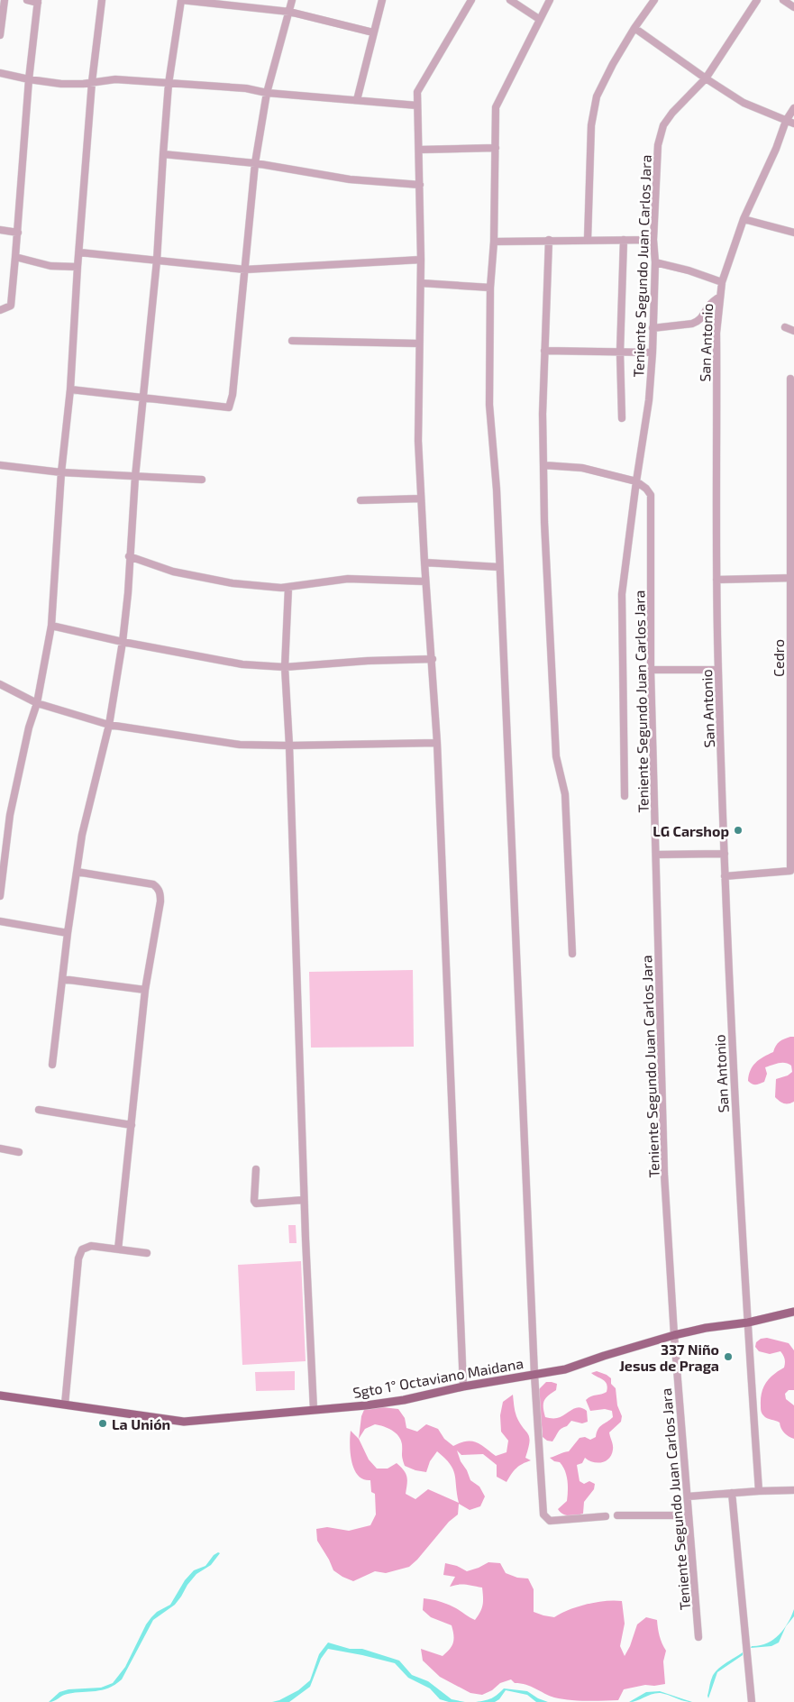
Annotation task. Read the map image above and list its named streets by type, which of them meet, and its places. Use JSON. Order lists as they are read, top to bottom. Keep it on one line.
{"streets":{"main road":["Sgto 1° Octaviano Maidana"],"street":["Teniente Segundo Juan Carlos Jara","San Antonio","Cedro"]},"crossings":[["Teniente Segundo Juan Carlos Jara","Sgto 1° Octaviano Maidana"],["San Antonio","Cedro"],["San Antonio","Sgto 1° Octaviano Maidana"]],"places":["LG Carshop","337 Niño Jesus de Praga","La Unión"]}
